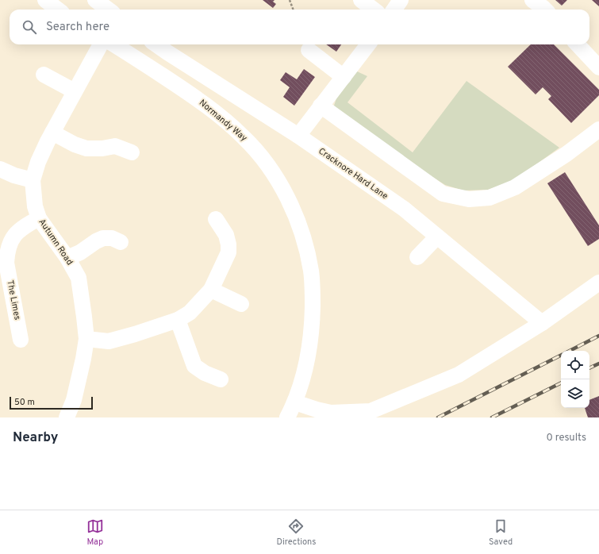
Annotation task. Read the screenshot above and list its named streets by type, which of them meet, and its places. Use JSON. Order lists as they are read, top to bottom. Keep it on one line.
{"streets":{"street":["Normandy Way","Cracknore Hard Lane","Autumn Road","The Limes"]},"crossings":[["Autumn Road","The Limes"]],"scale_bar":"50 m","page":{"search":"Search here","scale":"50 m","heading":["Nearby","0 results"],"nav":["Map","Directions","Saved"]}}
